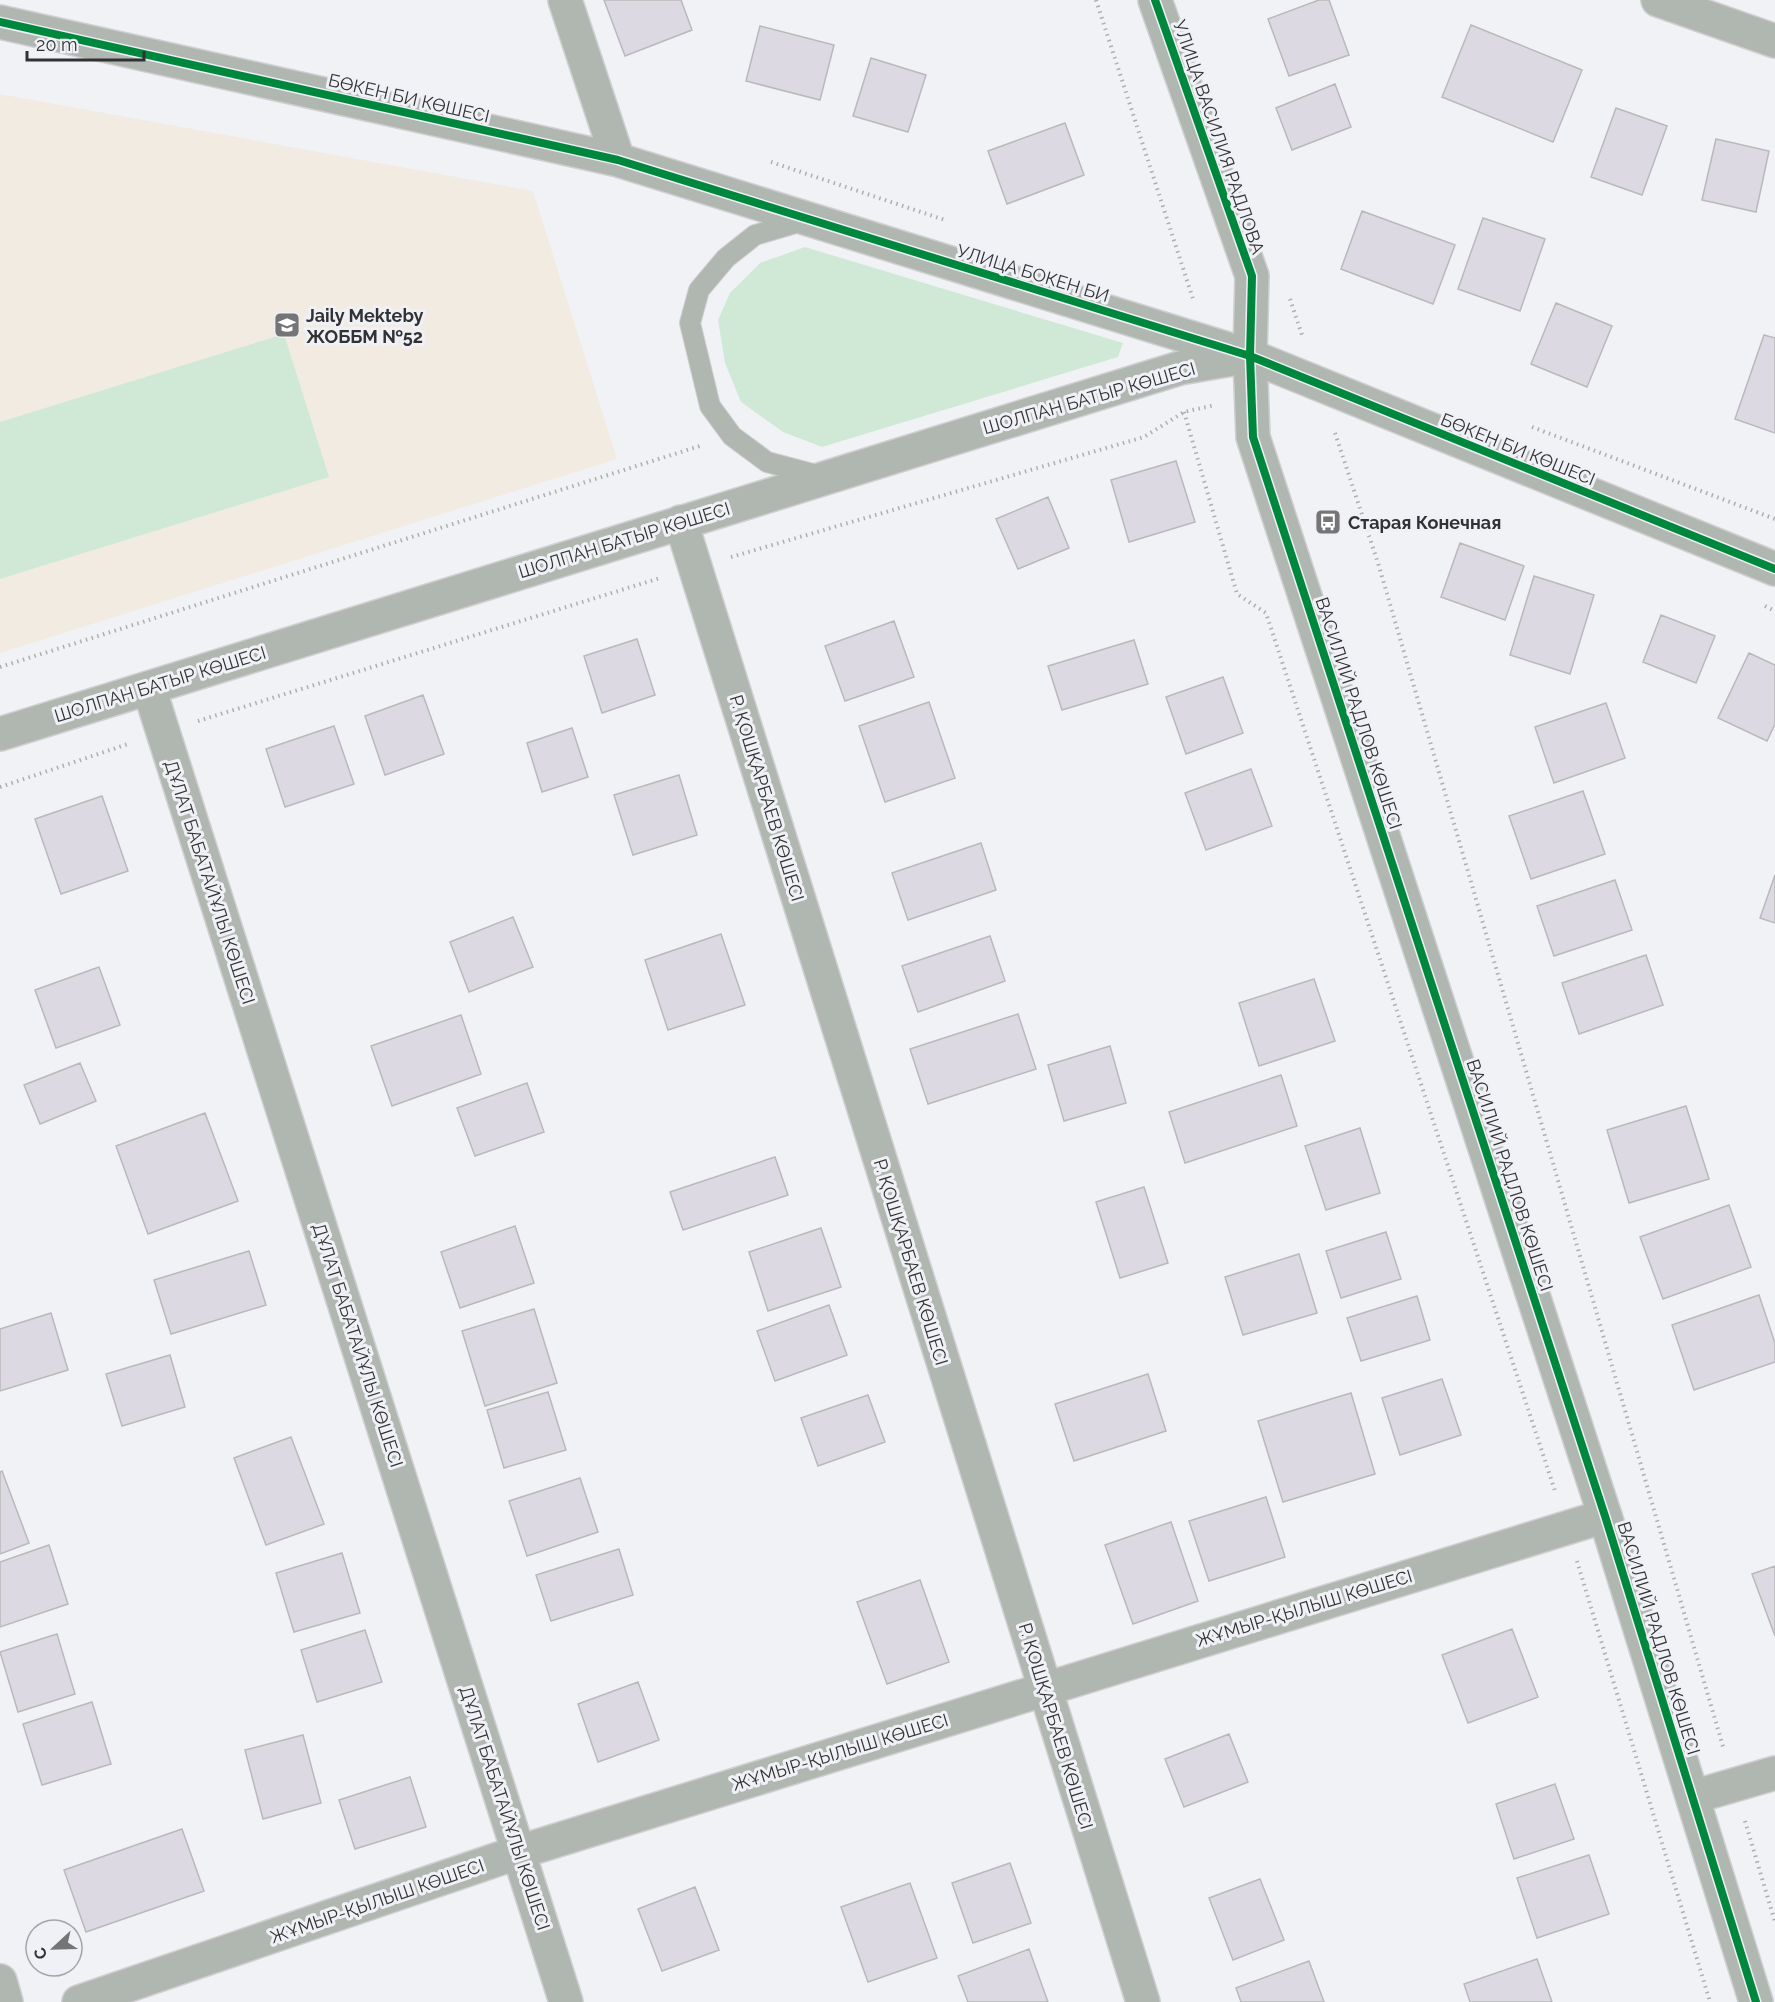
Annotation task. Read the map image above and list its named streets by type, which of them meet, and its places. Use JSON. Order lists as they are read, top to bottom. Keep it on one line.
{"streets":{"street":["БӨКЕН БИ КӨШЕСІ","УЛИЦА ВАСИЛИЯ РАДЛОВА","УЛИЦА БОКЕН БИ","ШОЛПАН БАТЫР КӨШЕСІ","ВАСИЛИЙ РАДЛОВ КӨШЕСІ","Р. ҚОШҚАРБАЕВ КӨШЕСІ","ДҰЛАТ БАБАТАЙҰЛЫ КӨШЕСІ","ЖҰМЫР-ҚЫЛЫШ КӨШЕСІ"]},"crossings":[["БӨКЕН БИ КӨШЕСІ","УЛИЦА ВАСИЛИЯ РАДЛОВА"],["БӨКЕН БИ КӨШЕСІ","УЛИЦА БОКЕН БИ"],["БӨКЕН БИ КӨШЕСІ","ШОЛПАН БАТЫР КӨШЕСІ"],["БӨКЕН БИ КӨШЕСІ","ВАСИЛИЙ РАДЛОВ КӨШЕСІ"],["УЛИЦА ВАСИЛИЯ РАДЛОВА","УЛИЦА БОКЕН БИ"],["УЛИЦА ВАСИЛИЯ РАДЛОВА","ШОЛПАН БАТЫР КӨШЕСІ"],["УЛИЦА ВАСИЛИЯ РАДЛОВА","ВАСИЛИЙ РАДЛОВ КӨШЕСІ"],["УЛИЦА БОКЕН БИ","ШОЛПАН БАТЫР КӨШЕСІ"],["УЛИЦА БОКЕН БИ","ВАСИЛИЙ РАДЛОВ КӨШЕСІ"],["ШОЛПАН БАТЫР КӨШЕСІ","ВАСИЛИЙ РАДЛОВ КӨШЕСІ"],["ШОЛПАН БАТЫР КӨШЕСІ","Р. ҚОШҚАРБАЕВ КӨШЕСІ"],["ШОЛПАН БАТЫР КӨШЕСІ","ДҰЛАТ БАБАТАЙҰЛЫ КӨШЕСІ"],["ВАСИЛИЙ РАДЛОВ КӨШЕСІ","ЖҰМЫР-ҚЫЛЫШ КӨШЕСІ"],["Р. ҚОШҚАРБАЕВ КӨШЕСІ","ЖҰМЫР-ҚЫЛЫШ КӨШЕСІ"],["ДҰЛАТ БАБАТАЙҰЛЫ КӨШЕСІ","ЖҰМЫР-ҚЫЛЫШ КӨШЕСІ"]],"places":{"school or university":["Jaily Mekteby ЖОББМ №52"],"bus stop":["Старая Конечная"]},"scale_bar":"20 m","north":"left"}
